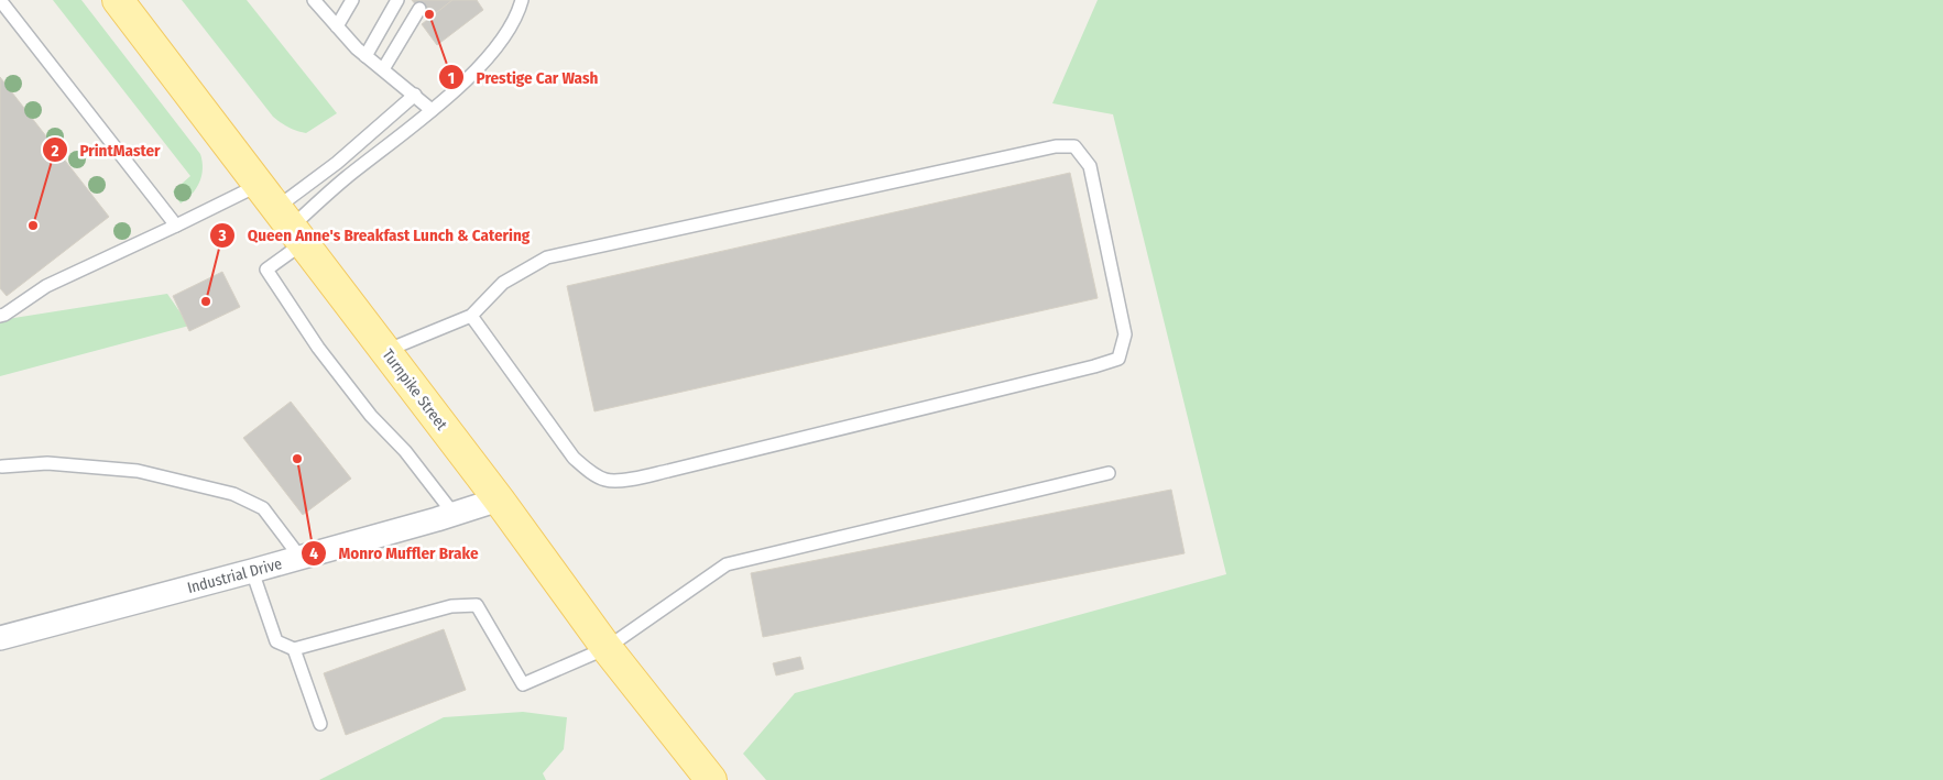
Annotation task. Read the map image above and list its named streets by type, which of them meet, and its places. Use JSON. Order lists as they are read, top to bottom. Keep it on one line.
{"streets":{"main road":["Turnpike Street"],"street":["Industrial Drive"]},"crossings":[["Turnpike Street","Industrial Drive"]],"places":["Prestige Car Wash","PrintMaster","Queen Anne's Breakfast Lunch & Catering","Monro Muffler Brake"]}
